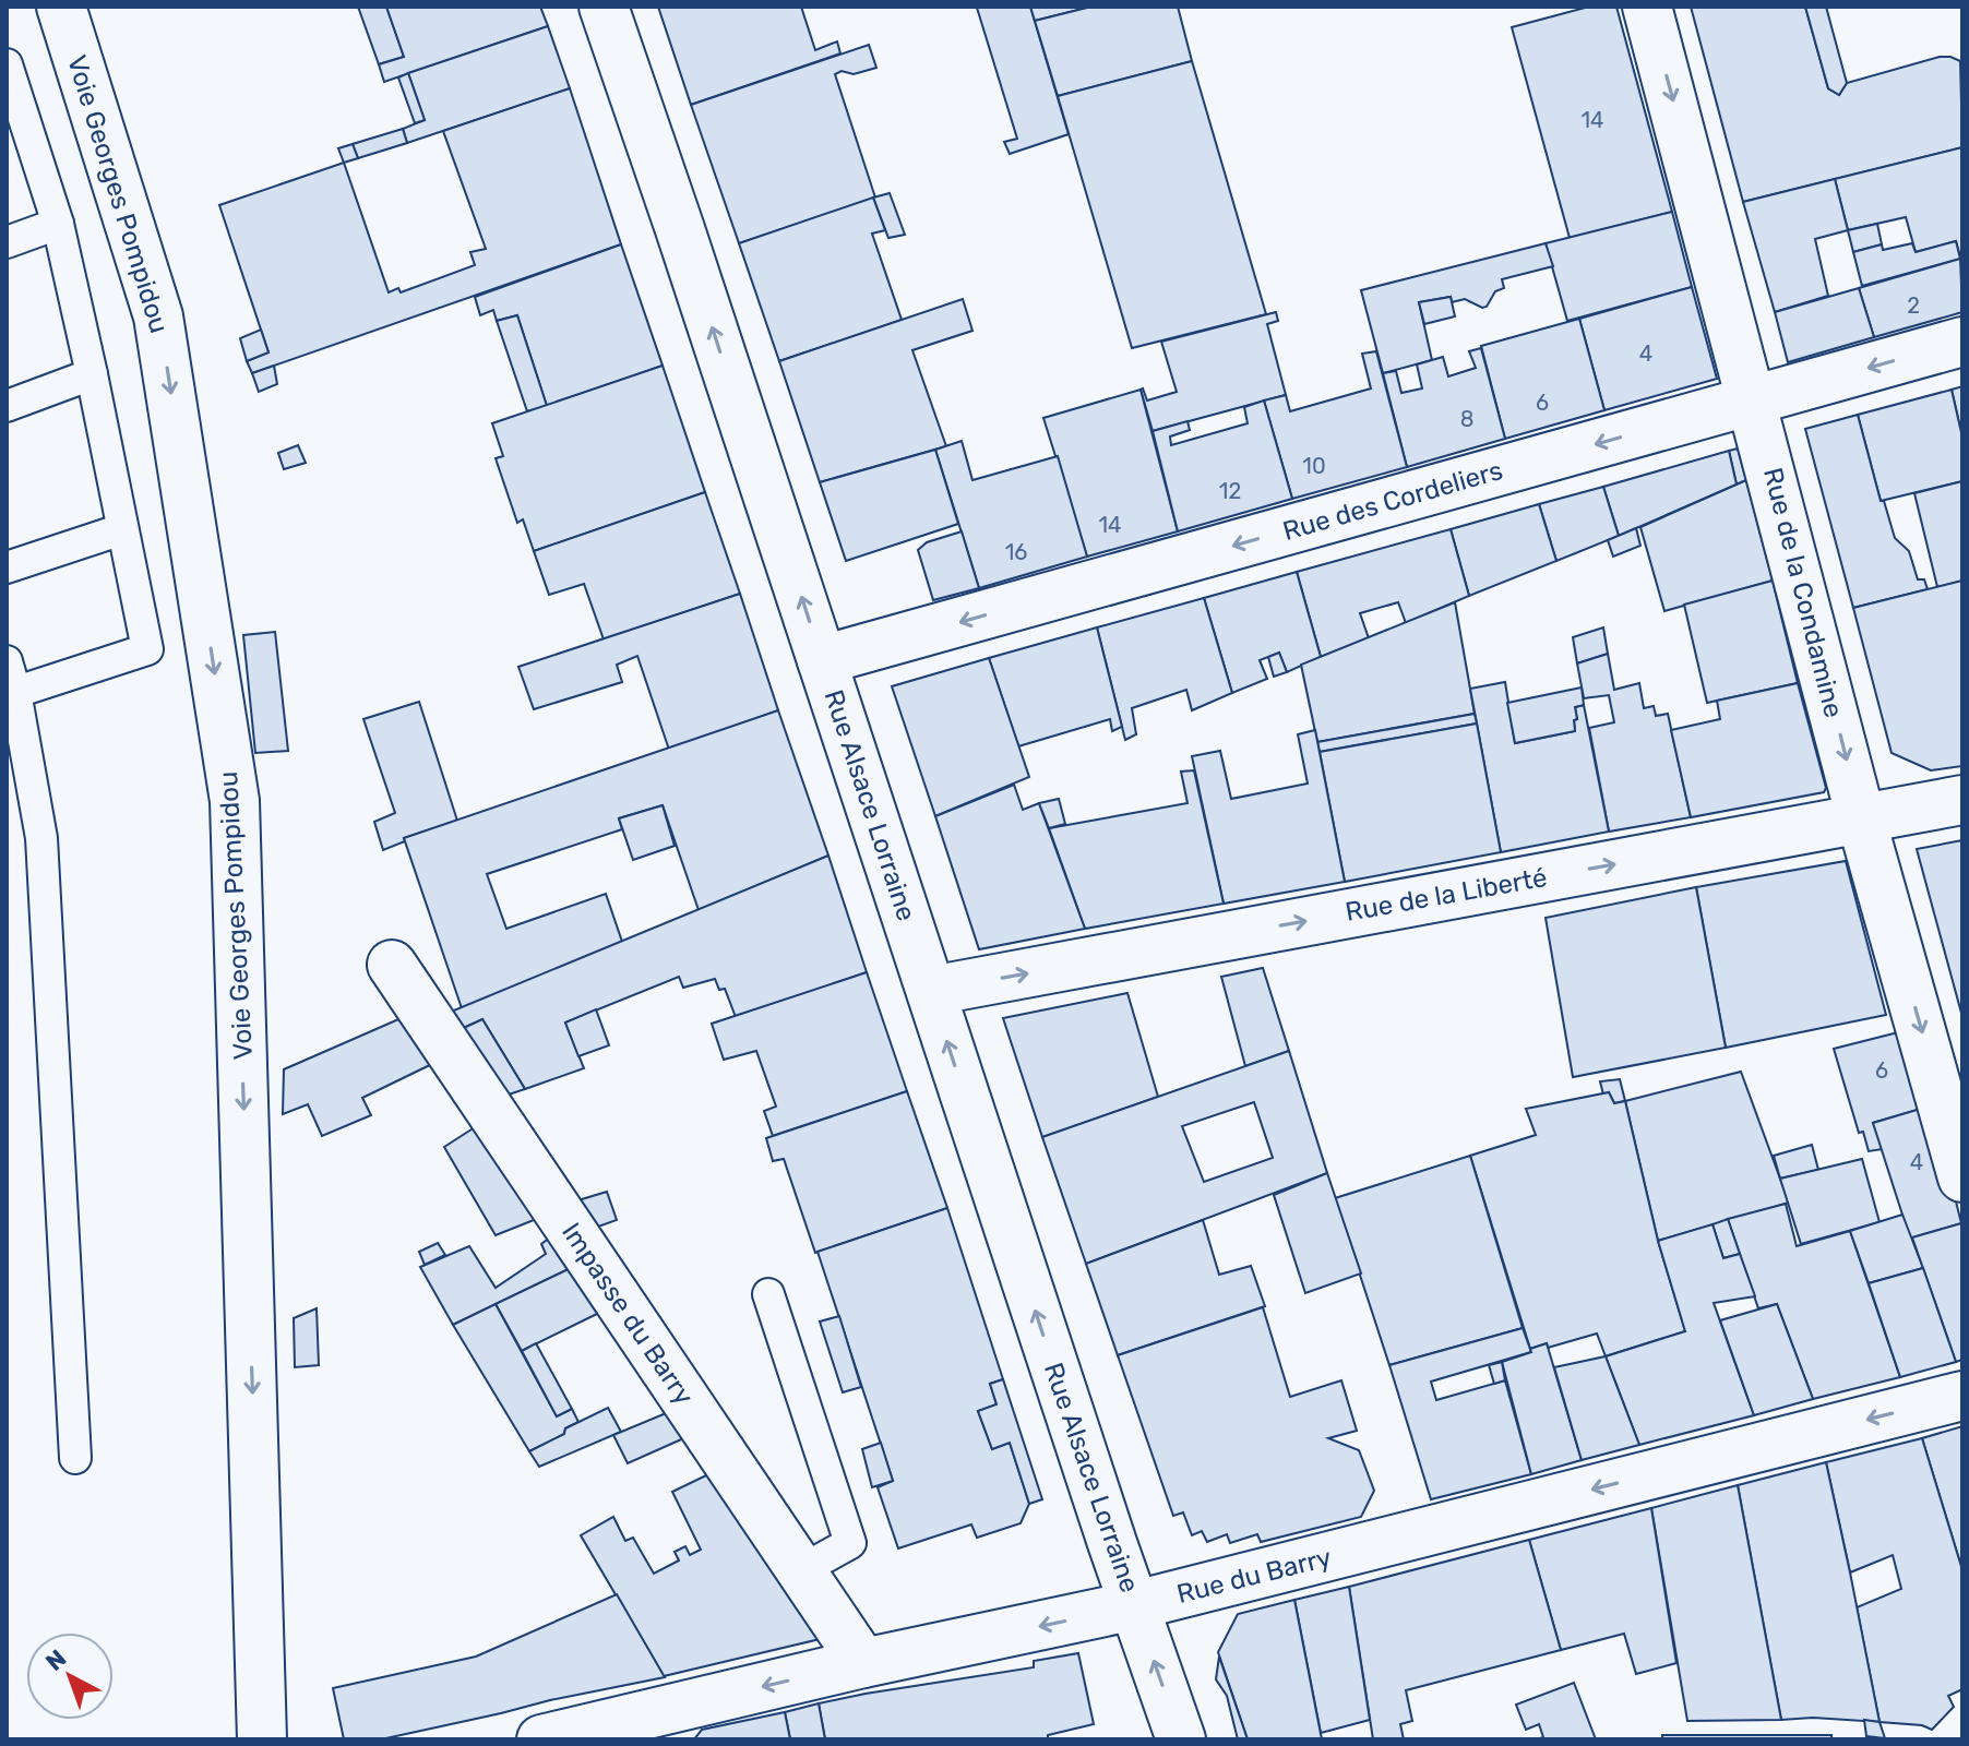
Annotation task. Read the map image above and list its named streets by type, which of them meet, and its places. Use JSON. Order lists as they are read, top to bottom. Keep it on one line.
{"streets":{"street":["Voie Georges Pompidou","Rue des Cordeliers","Rue de la Condamine","Rue Alsace Lorraine","Rue de la Liberté","Impasse du Barry","Rue du Barry"]},"crossings":[["Rue des Cordeliers","Rue de la Condamine"],["Rue des Cordeliers","Rue Alsace Lorraine"],["Rue de la Condamine","Rue de la Liberté"],["Rue Alsace Lorraine","Rue de la Liberté"],["Rue Alsace Lorraine","Rue du Barry"],["Impasse du Barry","Rue du Barry"]],"one_way":["Voie Georges Pompidou","Rue des Cordeliers","Rue de la Condamine","Rue Alsace Lorraine","Rue de la Liberté","Rue du Barry"],"house_numbers":["14","2","4","6","8","10","12","14","16","6","4"],"north":"top left"}
